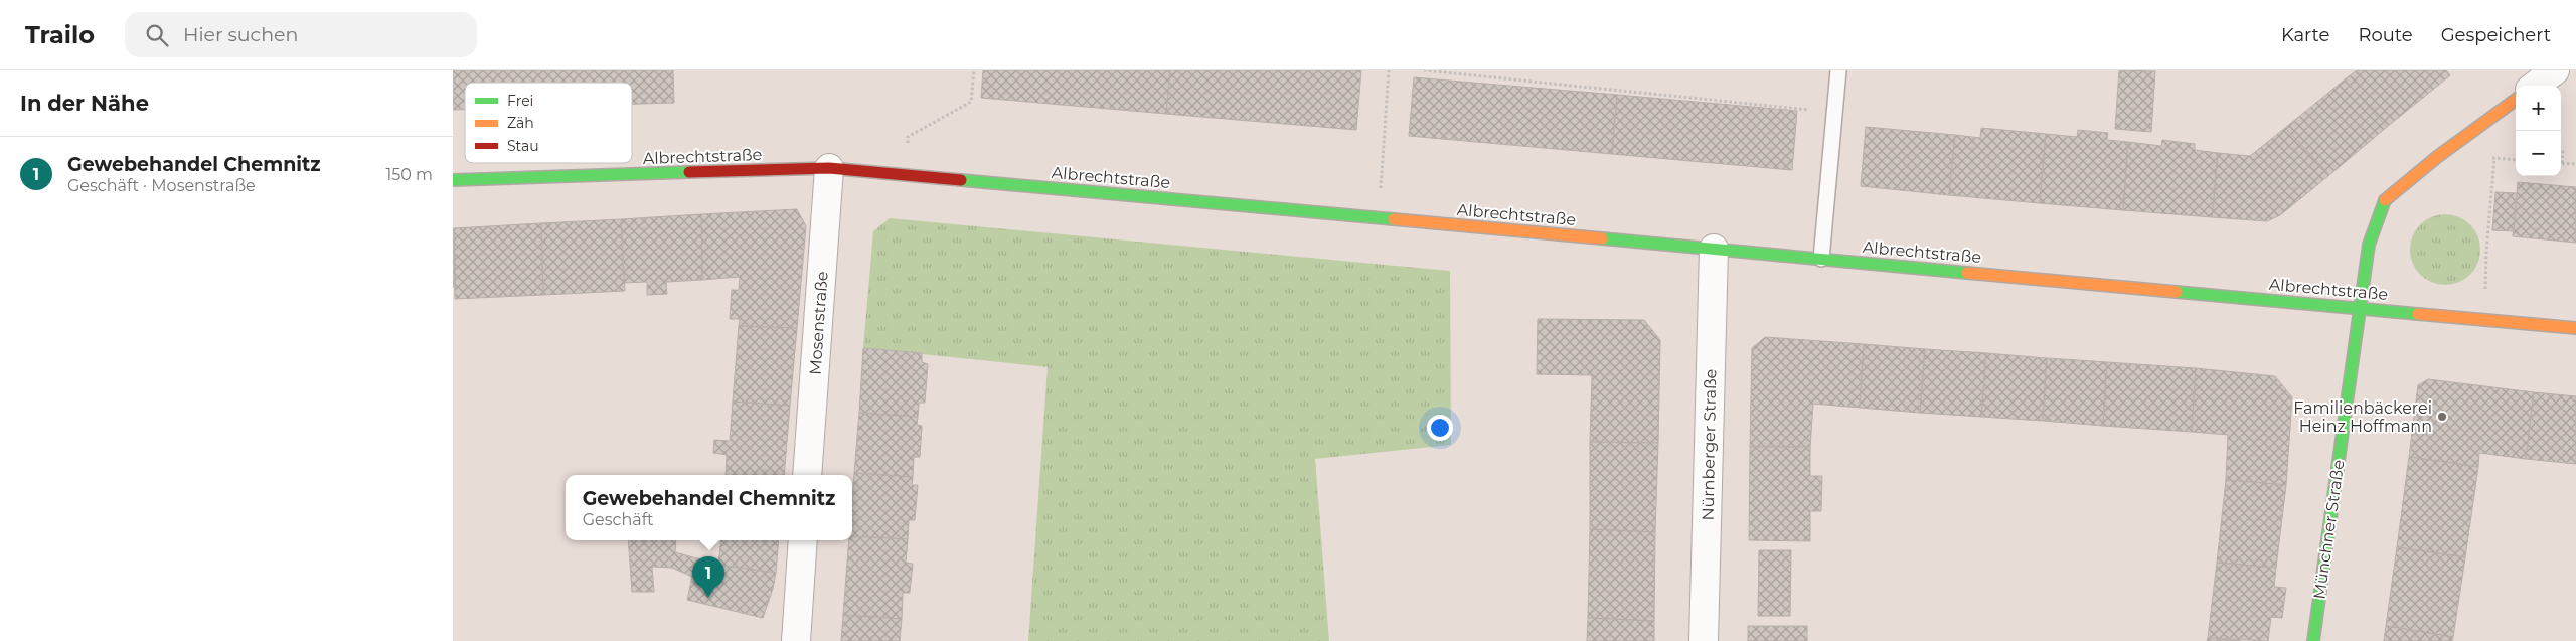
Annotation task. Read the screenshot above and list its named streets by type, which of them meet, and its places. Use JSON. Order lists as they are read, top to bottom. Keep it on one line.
{"streets":{"street":["Albrechtstraße","Mosenstraße","Nürnberger Straße","Münchner Straße"]},"crossings":[["Albrechtstraße","Mosenstraße"],["Albrechtstraße","Nürnberger Straße"],["Albrechtstraße","Münchner Straße"]],"places":["Familienbäckerei Heinz Hoffmann"],"legend":["Frei","Zäh","Stau"],"page":{"header":"Trailo","search":"Hier suchen","nav":["Karte","Route","Gespeichert"],"heading":"In der Nähe","map_buttons":["+","−"],"list":[{"mark":"1","name":"Gewebehandel Chemnitz","note":"Geschäft · Mosenstraße","value":"150 m"}],"popup":["Gewebehandel Chemnitz","Geschäft"],"pins":"1"}}
